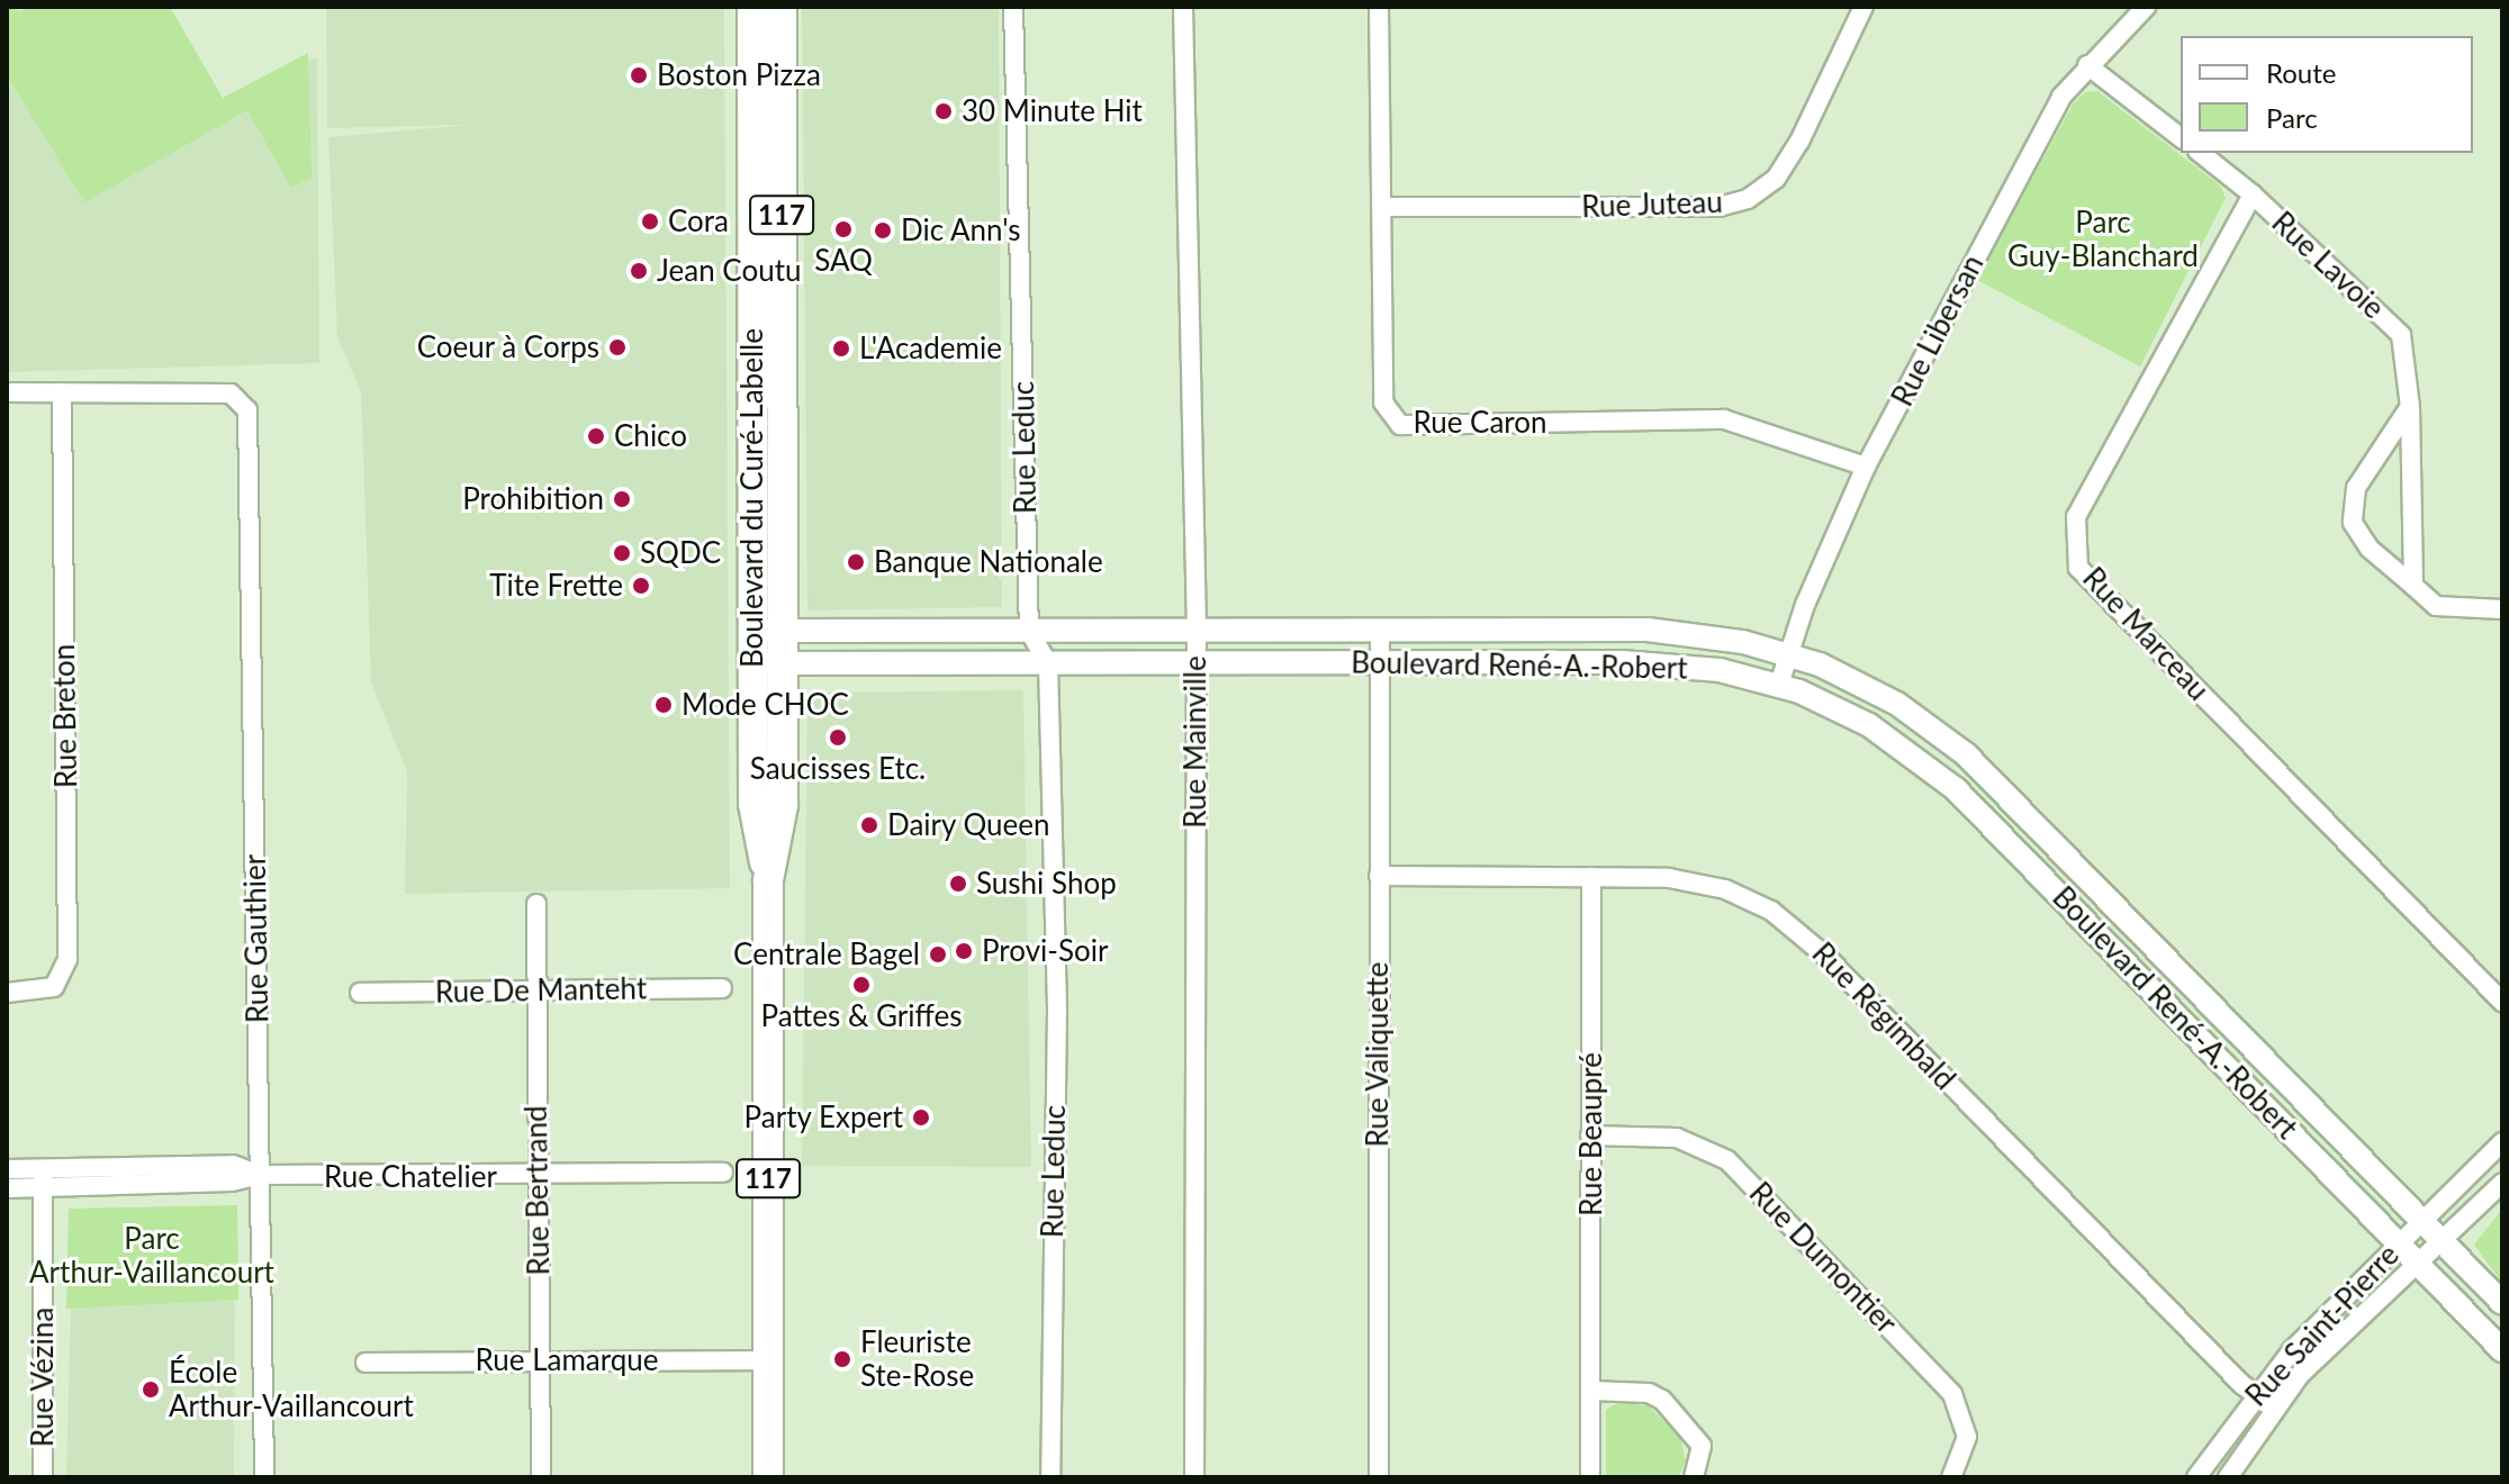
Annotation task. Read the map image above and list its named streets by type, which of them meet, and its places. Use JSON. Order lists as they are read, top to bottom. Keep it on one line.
{"streets":{"main road":["117","Boulevard du Curé-Labelle"],"street":["Rue Juteau","Rue Lavoie","Rue Libersan","Rue Caron","Rue Leduc","Rue Marceau","Boulevard René-A.-Robert","Rue Breton","Rue Mainville","Rue Gauthier","Rue De Manteht","Rue Régimbald","Rue Valiquette","Rue Beaupré","Rue Chatelier","Rue Bertrand","Rue Dumontier","Rue Saint-Pierre","Rue Lamarque","Rue Vézina"]},"crossings":[["Rue Juteau","Rue Caron"],["Rue Lavoie","Rue Marceau"],["Rue Libersan","Rue Caron"],["Rue Libersan","Boulevard René-A.-Robert"],["Rue Leduc","Boulevard René-A.-Robert"],["Boulevard du Curé-Labelle","Boulevard René-A.-Robert"],["Boulevard du Curé-Labelle","Rue Lamarque"],["Boulevard René-A.-Robert","Rue Mainville"],["Boulevard René-A.-Robert","Rue Valiquette"],["Boulevard René-A.-Robert","Rue Saint-Pierre"],["Rue Breton","Rue Gauthier"],["Rue Gauthier","Rue Chatelier"],["Rue De Manteht","Rue Bertrand"],["Rue Régimbald","Rue Valiquette"],["Rue Régimbald","Rue Beaupré"],["Rue Régimbald","Rue Saint-Pierre"],["Rue Beaupré","Rue Dumontier"],["Rue Chatelier","Rue Bertrand"],["Rue Chatelier","Rue Vézina"],["Rue Bertrand","Rue Lamarque"]],"parks":["Parc Guy-Blanchard","Parc Arthur-Vaillancourt"],"places":["Boston Pizza","30 Minute Hit","Cora","SAQ","Dic Ann's","Jean Coutu","Coeur à Corps","L'Academie","Chico","Prohibition","SQDC","Banque Nationale","Tite Frette","Mode CHOC","Saucisses Etc.","Dairy Queen","Sushi Shop","Provi-Soir","Centrale Bagel","Pattes & Griffes","Party Expert","Fleuriste Ste-Rose","École Arthur-Vaillancourt"],"legend":["Route","Parc"]}
